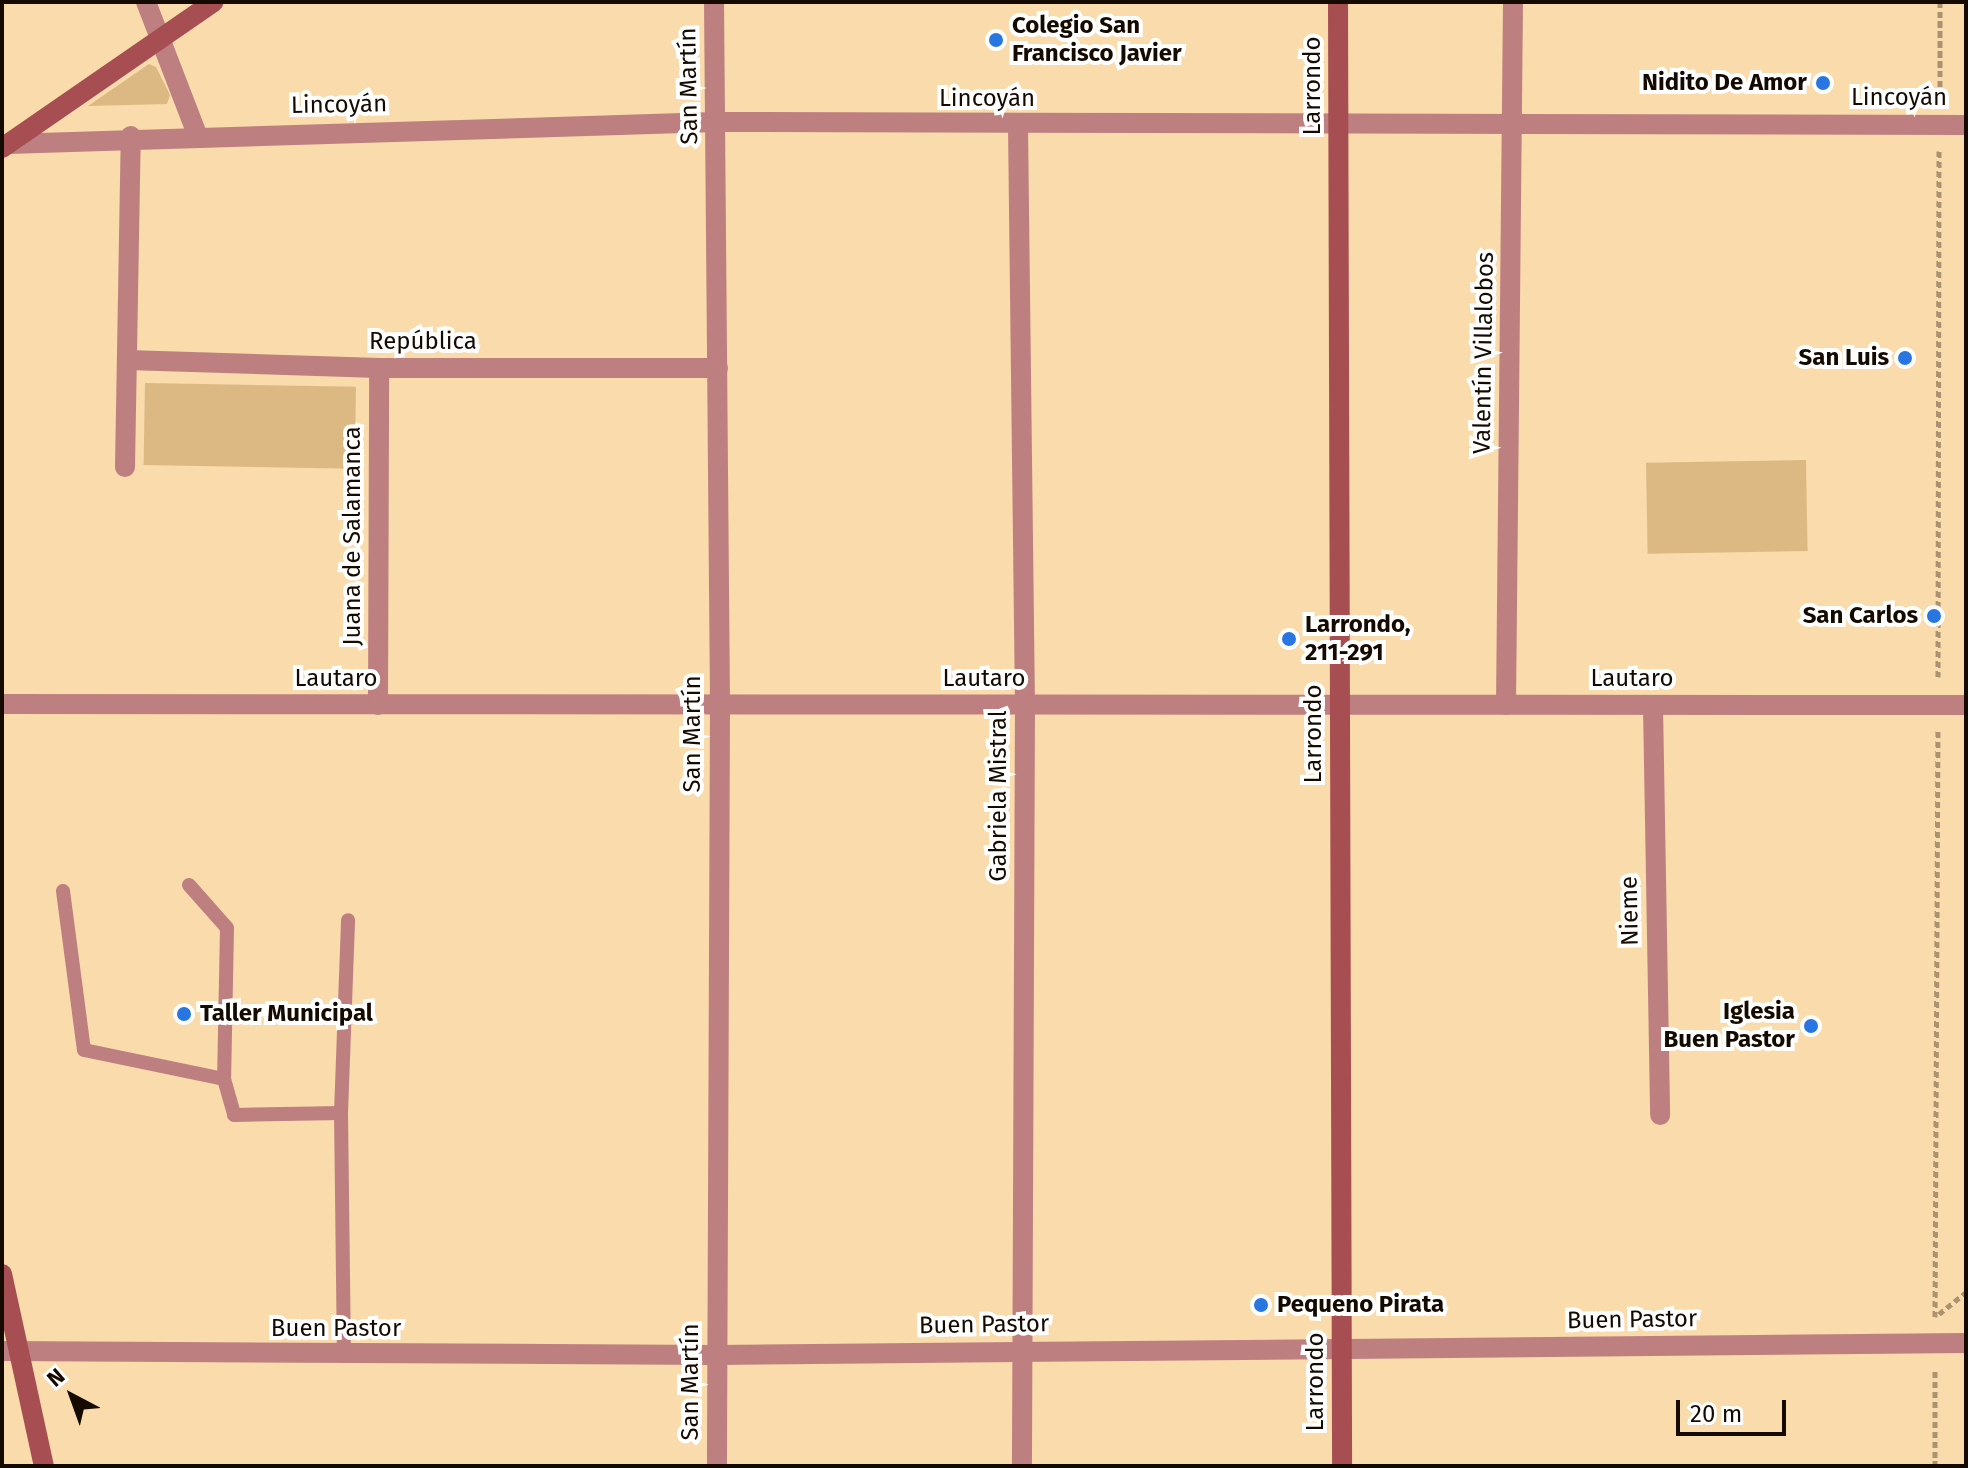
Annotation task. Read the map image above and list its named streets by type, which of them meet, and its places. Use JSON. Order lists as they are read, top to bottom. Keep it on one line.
{"streets":{"street":["San Martín","Larrondo","Lincoyán","República","Valentín Villalobos","Juana de Salamanca","Lautaro","Gabriela Mistral","Nieme","Buen Pastor"]},"crossings":[["San Martín","Lincoyán"],["San Martín","República"],["San Martín","Lautaro"],["San Martín","Buen Pastor"],["Larrondo","Lincoyán"],["Larrondo","Lautaro"],["Larrondo","Buen Pastor"],["Lincoyán","Valentín Villalobos"],["Lincoyán","Gabriela Mistral"],["República","Juana de Salamanca"],["Valentín Villalobos","Lautaro"],["Juana de Salamanca","Lautaro"],["Lautaro","Gabriela Mistral"],["Lautaro","Nieme"],["Gabriela Mistral","Buen Pastor"]],"places":["Colegio San Francisco Javier","Nidito De Amor","San Luis","San Carlos","Larrondo, 211-291","Taller Municipal","Iglesia Buen Pastor","Pequeno Pirata"],"scale_bar":"20 m","north":"top left"}
